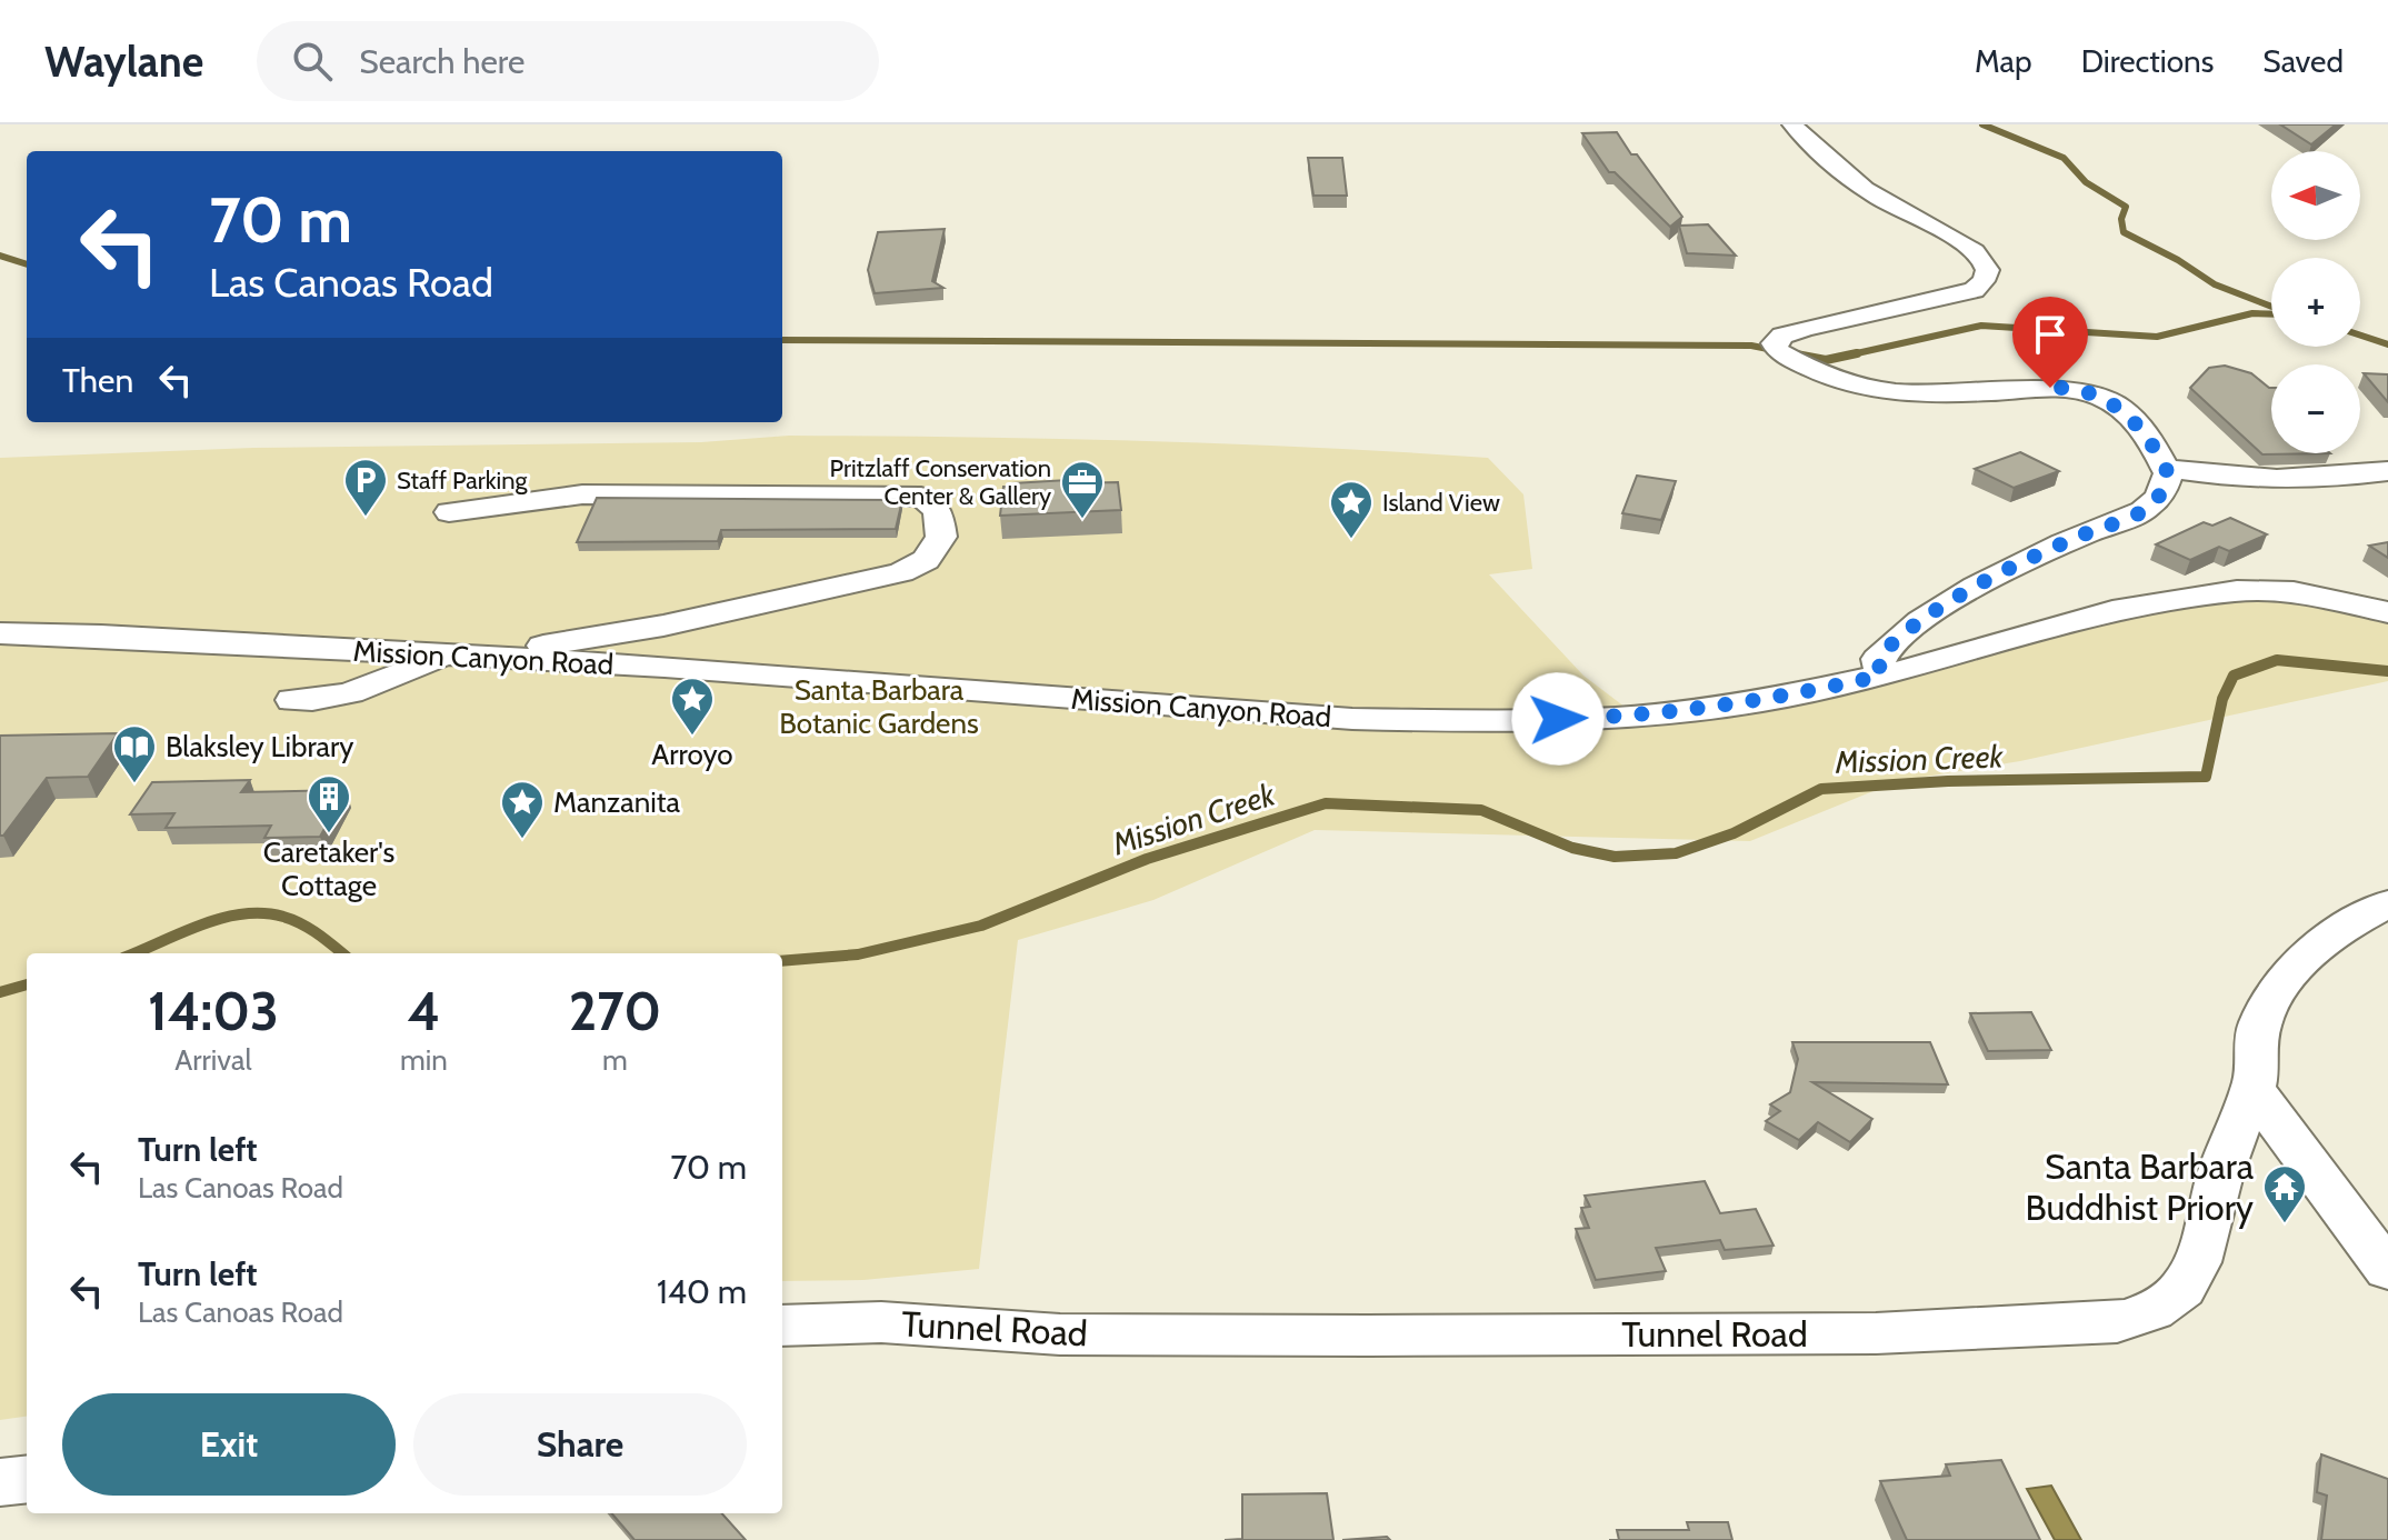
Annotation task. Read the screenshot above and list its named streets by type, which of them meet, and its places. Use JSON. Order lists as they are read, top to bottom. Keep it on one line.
{"streets":{"street":["Mission Canyon Road","Tunnel Road"]},"water":["Mission Creek"],"parks":["Santa Barbara Botanic Gardens"],"places":{"parking":["Staff Parking"],"office":["Pritzlaff Conservation Center & Gallery"],"place":["Island View","Arroyo","Manzanita"],"library":["Blaksley Library"],"building":["Caretaker's Cottage"],"temple":["Santa Barbara Buddhist Priory"]},"north":"left","page":{"header":"Waylane","search":"Search here","nav":["Map","Directions","Saved"],"map_buttons":["+","−"],"turn":["70 m","Las Canoas Road"],"then":"Then","eta":["14:03","Arrival","4","min","270","m"],"list":[{"name":"Turn left","note":"Las Canoas Road","value":"70 m"},{"name":"Turn left","note":"Las Canoas Road","value":"140 m"}],"buttons":["Exit","Share"]}}
